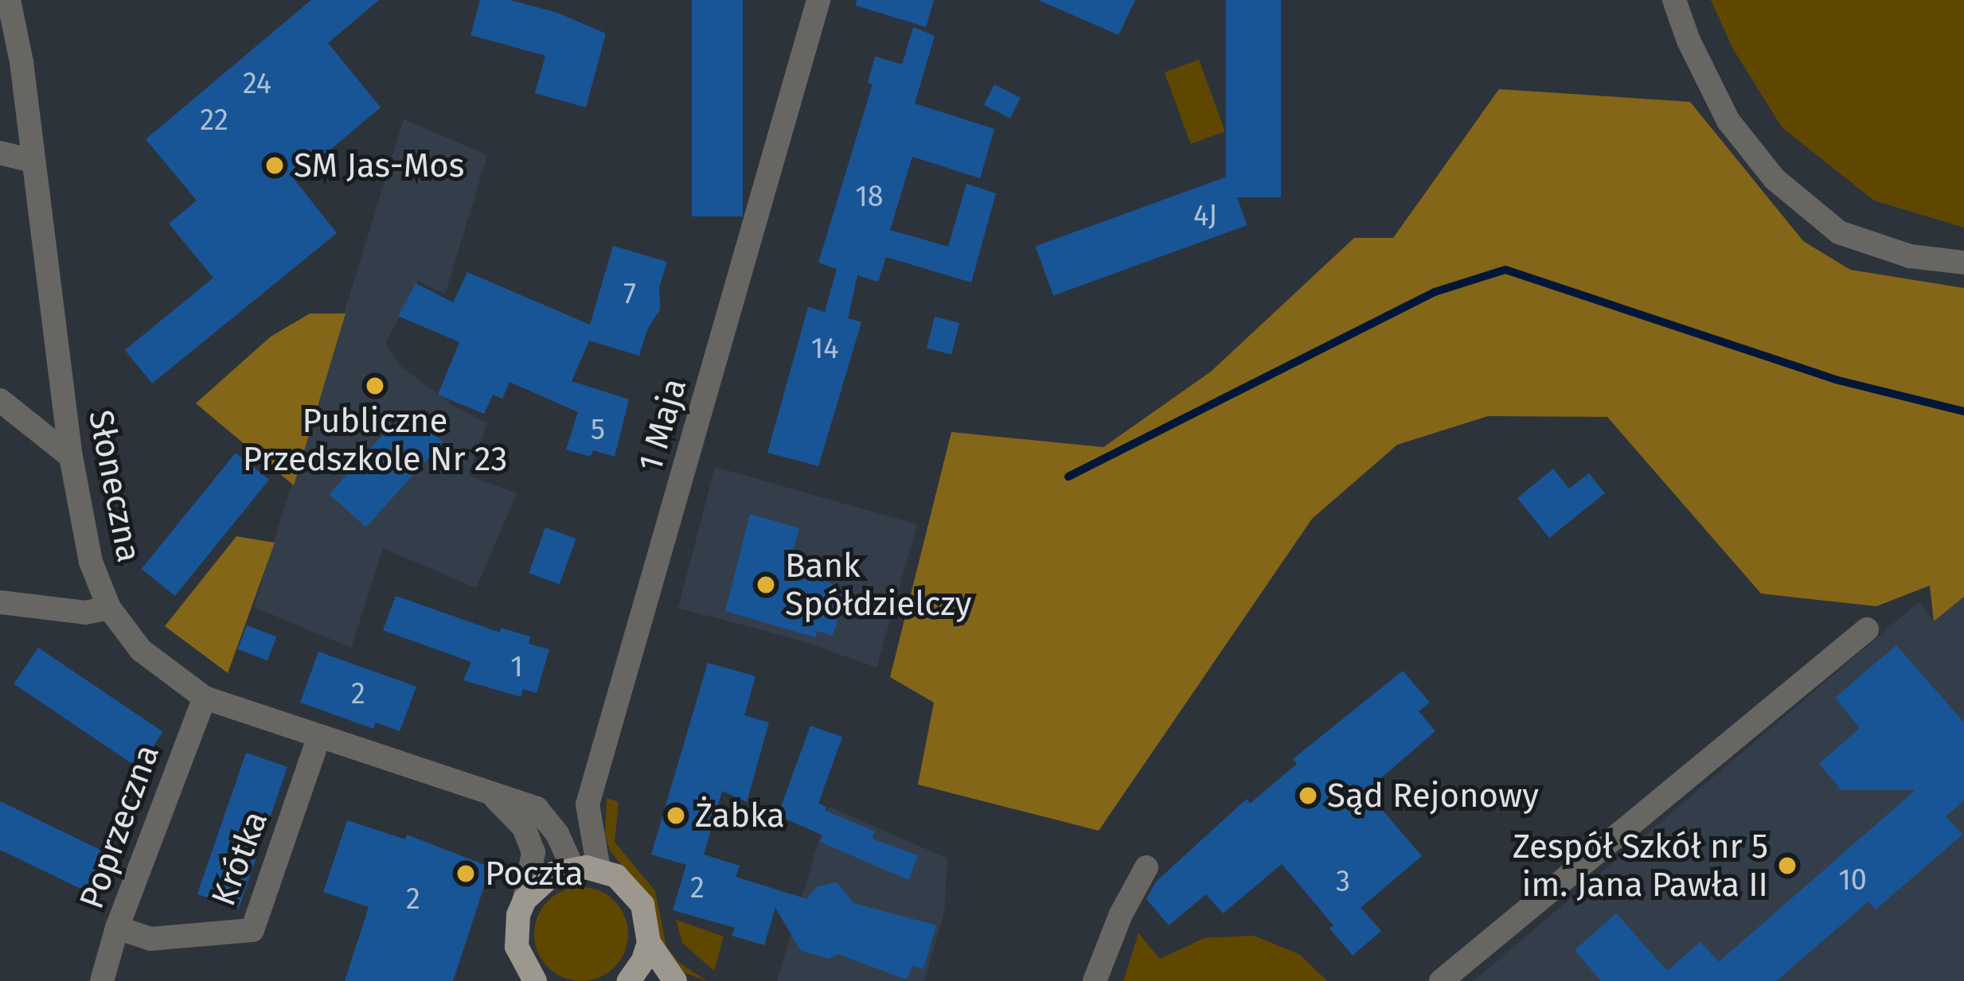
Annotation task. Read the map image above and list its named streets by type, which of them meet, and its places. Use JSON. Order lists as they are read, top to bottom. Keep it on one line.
{"streets":{"street":["1 Maja","Słoneczna","Poprzeczna","Krótka"]},"crossings":[["Słoneczna","Poprzeczna"],["Słoneczna","Krótka"],["Poprzeczna","Krótka"]],"places":["SM Jas-Mos","Publiczne Przedszkole Nr 23","Bank Spółdzielczy","Sąd Rejonowy","Żabka","Zespół Szkół nr 5 im. Jana Pawła II","Poczta"],"house_numbers":["24","22","18","4J","7","14","5","1","2","10","3","2","2"]}
